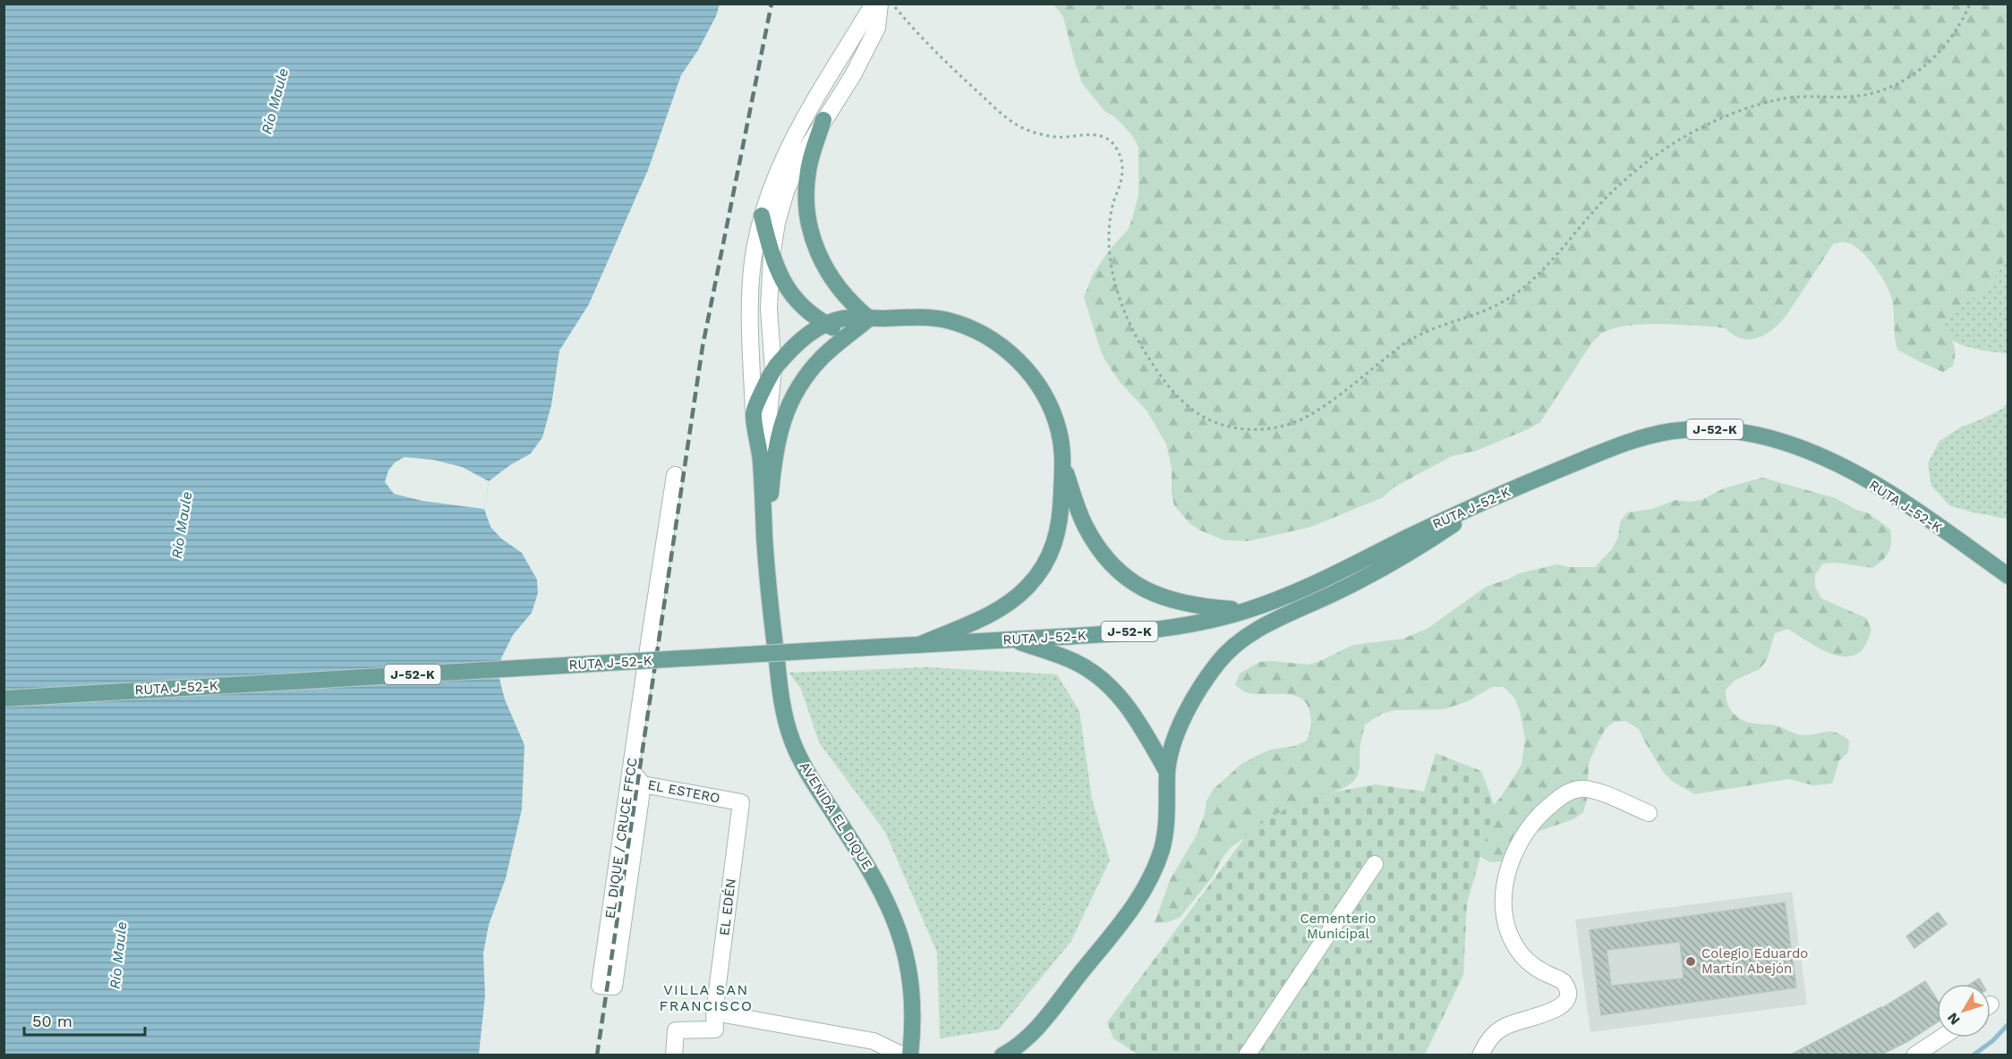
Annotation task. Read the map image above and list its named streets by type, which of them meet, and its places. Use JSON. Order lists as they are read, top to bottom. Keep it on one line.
{"streets":{"main road":["J-52-K","RUTA J-52-K","AVENIDA EL DIQUE"],"street":["EL ESTERO","EL DIQUE / CRUCE FFCC","EL EDÉN"]},"crossings":[["EL ESTERO","EL DIQUE / CRUCE FFCC"],["EL ESTERO","EL EDÉN"]],"districts":["VILLA SAN FRANCISCO"],"water":["Río Maule"],"parks":["Cementerio Municipal"],"places":["Colegio Eduardo Martín Abejón"],"scale_bar":"50 m","north":"bottom left"}
